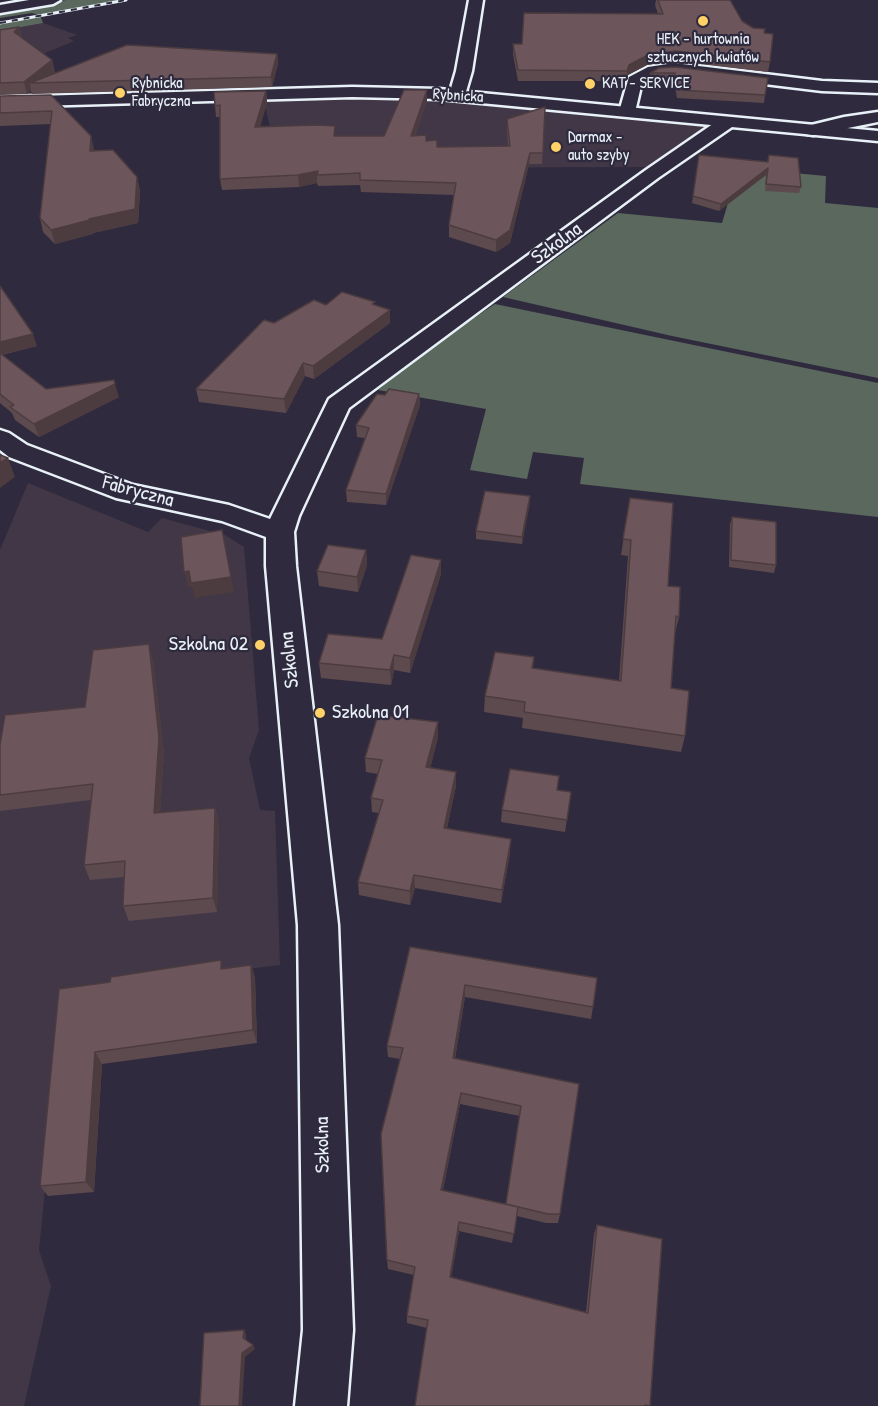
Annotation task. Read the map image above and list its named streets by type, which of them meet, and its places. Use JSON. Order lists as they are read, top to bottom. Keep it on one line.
{"streets":{"street":["Rybnicka","Szkolna","Fabryczna"]},"crossings":[["Rybnicka","Szkolna"],["Szkolna","Fabryczna"]],"places":["HEK - hurtownia sztucznych kwiatów","KAT - SERVICE","Rybnicka Fabryczna","Darmax - auto szyby","Szkolna 02","Szkolna 01"]}
